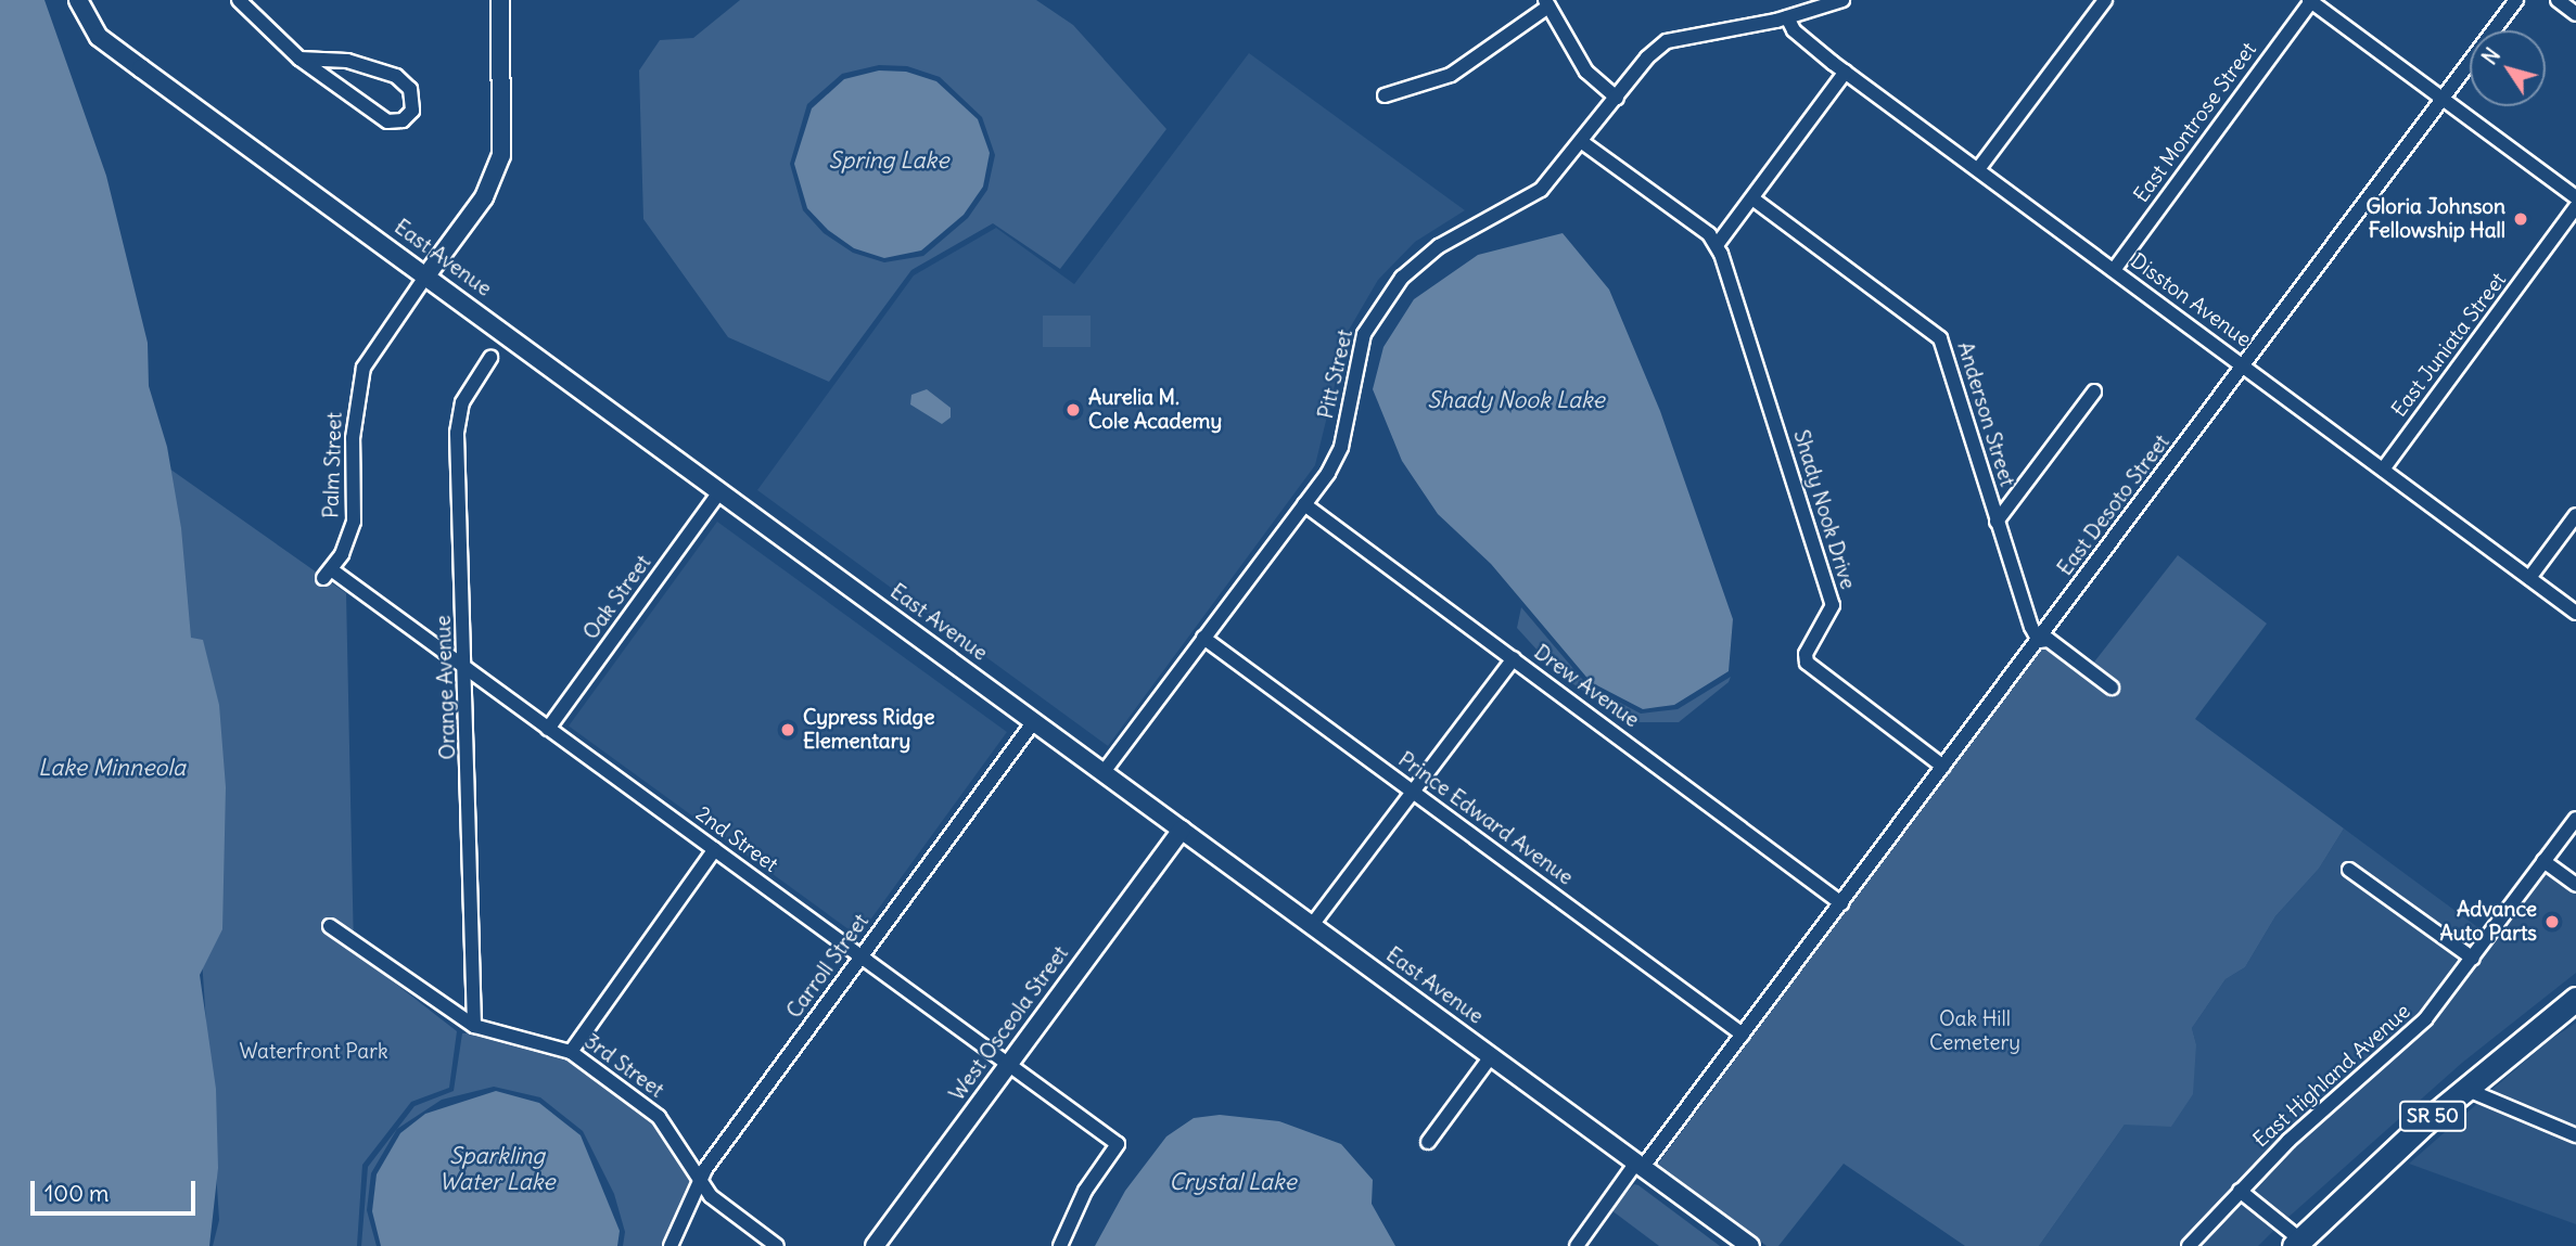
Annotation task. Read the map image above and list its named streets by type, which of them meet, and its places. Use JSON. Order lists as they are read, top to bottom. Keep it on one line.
{"streets":{"highway":["SR 50"],"street":["East Montrose Street","East Avenue","Disston Avenue","East Juniata Street","Pitt Street","Anderson Street","Palm Street","East Desoto Street","Shady Nook Drive","Oak Street","Drew Avenue","Orange Avenue","Prince Edward Avenue","2nd Street","Carroll Street","West Osceola Street","3rd Street","East Highland Avenue"]},"crossings":[["East Montrose Street","Disston Avenue"],["East Avenue","Pitt Street"],["East Avenue","Palm Street"],["East Avenue","East Desoto Street"],["East Avenue","Oak Street"],["East Avenue","Carroll Street"],["East Avenue","West Osceola Street"],["Disston Avenue","East Juniata Street"],["Disston Avenue","Pitt Street"],["Disston Avenue","East Desoto Street"],["Pitt Street","Drew Avenue"],["Pitt Street","Prince Edward Avenue"],["Anderson Street","East Desoto Street"],["Palm Street","2nd Street"],["East Desoto Street","Shady Nook Drive"],["East Desoto Street","Drew Avenue"],["East Desoto Street","Prince Edward Avenue"],["Oak Street","2nd Street"],["Orange Avenue","2nd Street"],["Orange Avenue","3rd Street"],["2nd Street","Carroll Street"],["2nd Street","West Osceola Street"],["Carroll Street","3rd Street"]],"water":["Spring Lake","Shady Nook Lake","Lake Minneola","Sparkling Water Lake","Crystal Lake"],"parks":["Oak Hill Cemetery","Waterfront Park"],"places":["Gloria Johnson Fellowship Hall","Aurelia M. Cole Academy","Cypress Ridge Elementary","Advance Auto Parts"],"scale_bar":"100 m","north":"top left"}
